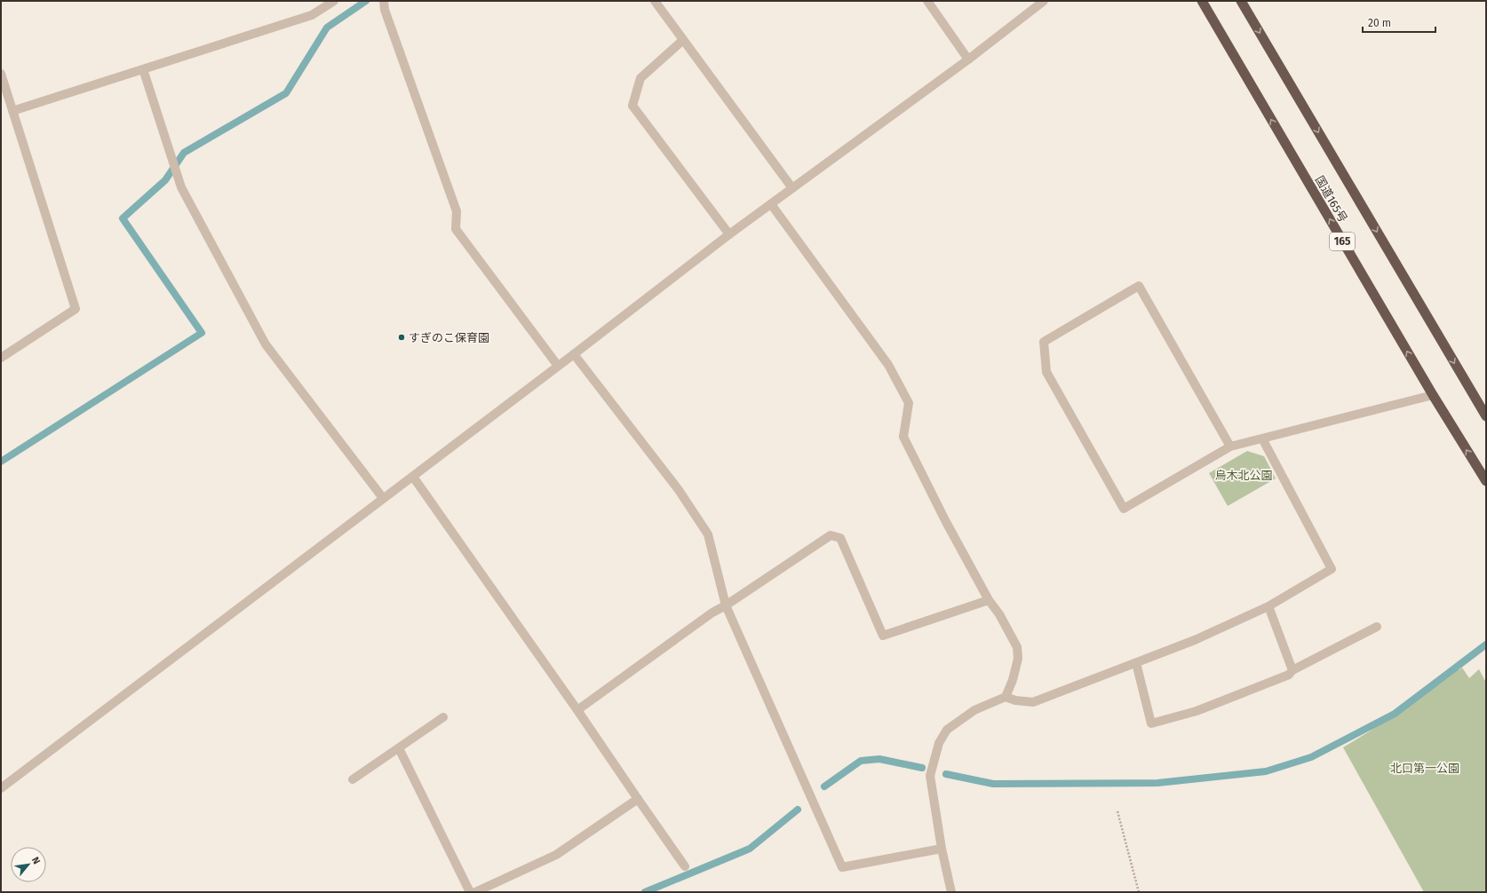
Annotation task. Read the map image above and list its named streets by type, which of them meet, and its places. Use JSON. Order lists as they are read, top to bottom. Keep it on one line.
{"streets":{"highway":["国道165号","165"]},"parks":["烏木北公園","北口第一公園"],"places":["すぎのこ保育園"],"scale_bar":"20 m","north":"top right"}
